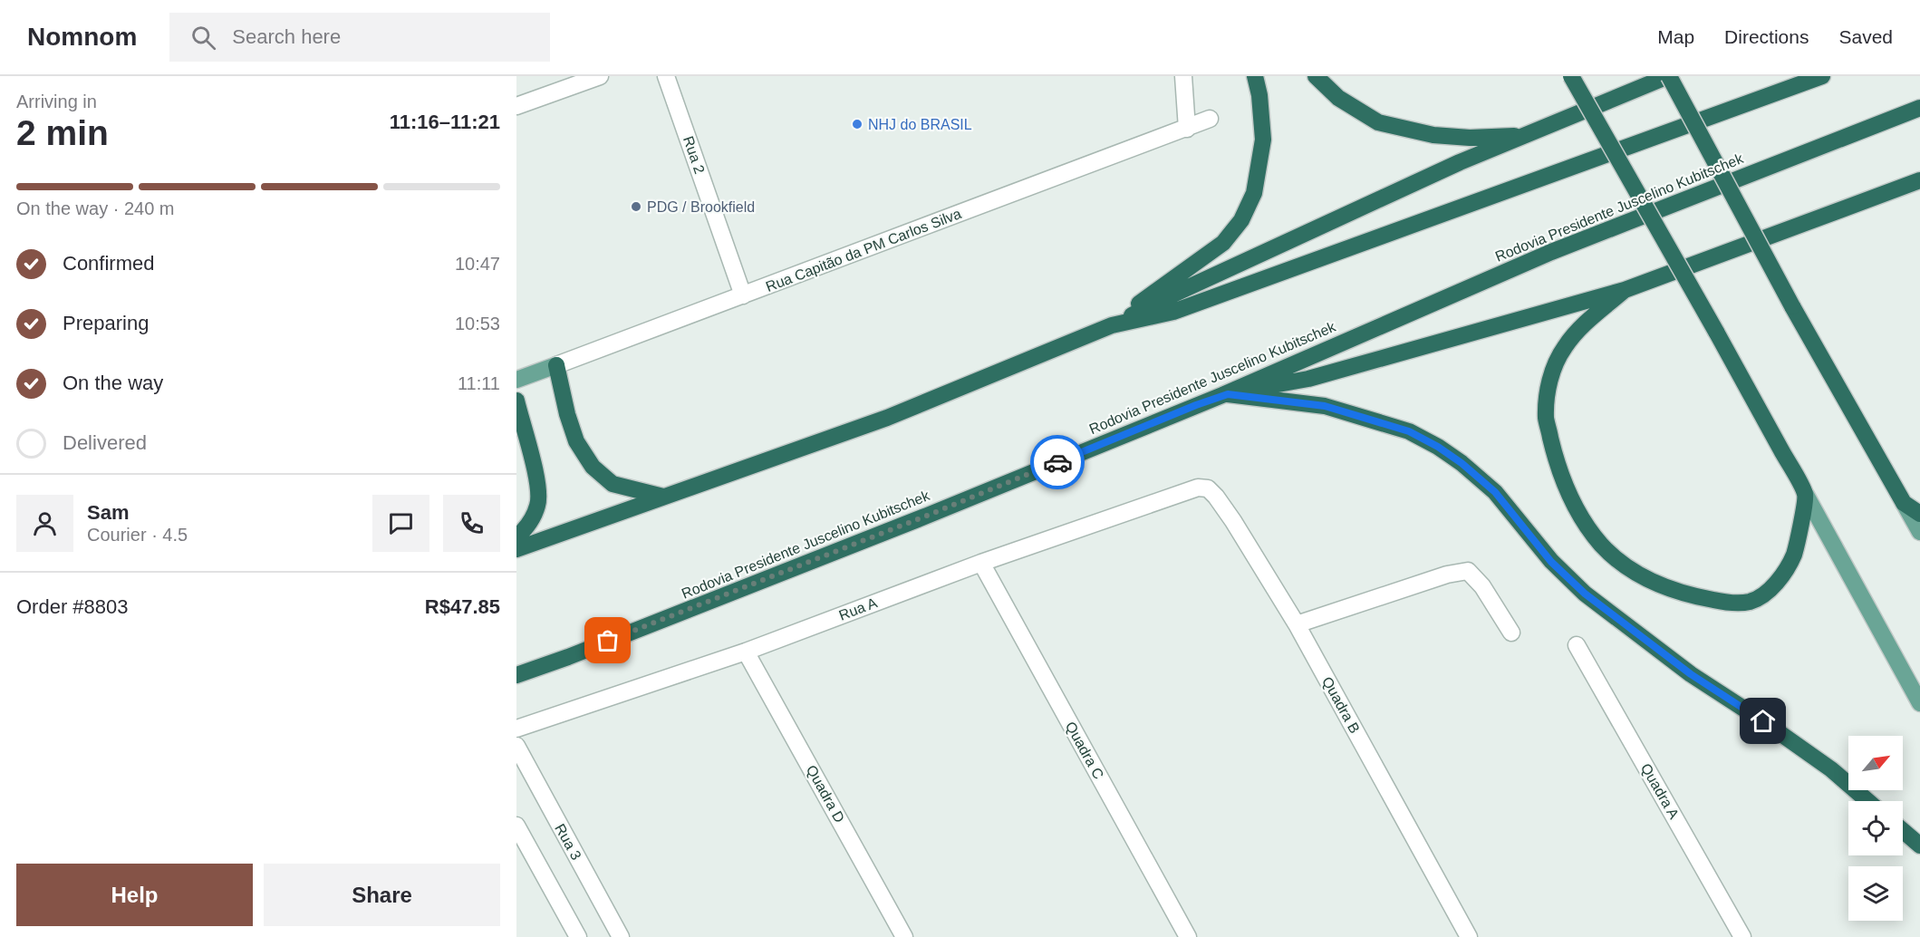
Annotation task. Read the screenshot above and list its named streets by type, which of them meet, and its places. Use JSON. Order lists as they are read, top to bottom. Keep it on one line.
{"streets":{"highway":["Rodovia Presidente Juscelino Kubitschek"],"main road":["Rua Capitão da PM Carlos Silva"],"street":["Rua 2","Rua A","Quadra B","Quadra C","Quadra A","Quadra D","Rua 3"]},"crossings":[["Rua 2","Rua Capitão da PM Carlos Silva"],["Rua A","Quadra B"],["Rua A","Quadra C"],["Rua A","Quadra D"]],"places":["NHJ do BRASIL","PDG / Brookfield"],"north":"top right","page":{"header":"Nomnom","search":"Search here","nav":["Map","Directions","Saved"],"heading":["2 min","Arriving in","11:16–11:21"],"panel":["Sam","Courier · 4.5","Order #8803","R$47.85"],"bar":"On the way · 240 m","list":[["Confirmed","10:47"],["Preparing","10:53"],["On the way","11:11"],"Delivered"],"buttons":["Help","Share"]}}
